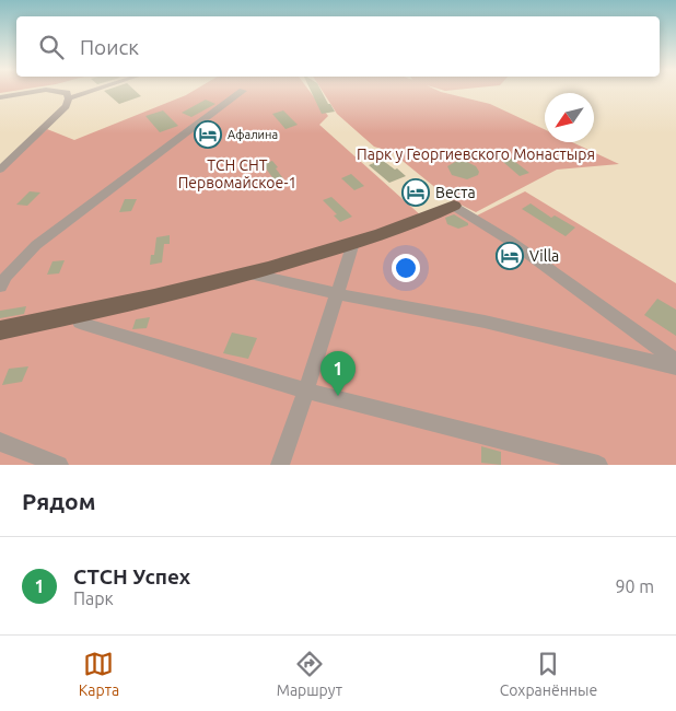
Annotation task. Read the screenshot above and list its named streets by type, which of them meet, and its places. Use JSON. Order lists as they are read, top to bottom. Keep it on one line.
{"parks":["Парк у Георгиевского Монастыря","ТСН СНТ Первомайское-1"],"places":{"hotel":["Афалина","Веста","Villa"]},"north":"bottom left","page":{"search":"Поиск","pins":"1","heading":"Рядом","list":[{"mark":"1","name":"СТСН Успех","note":"Парк","value":"90 m"}],"nav":["Карта","Маршрут","Сохранённые"]}}
